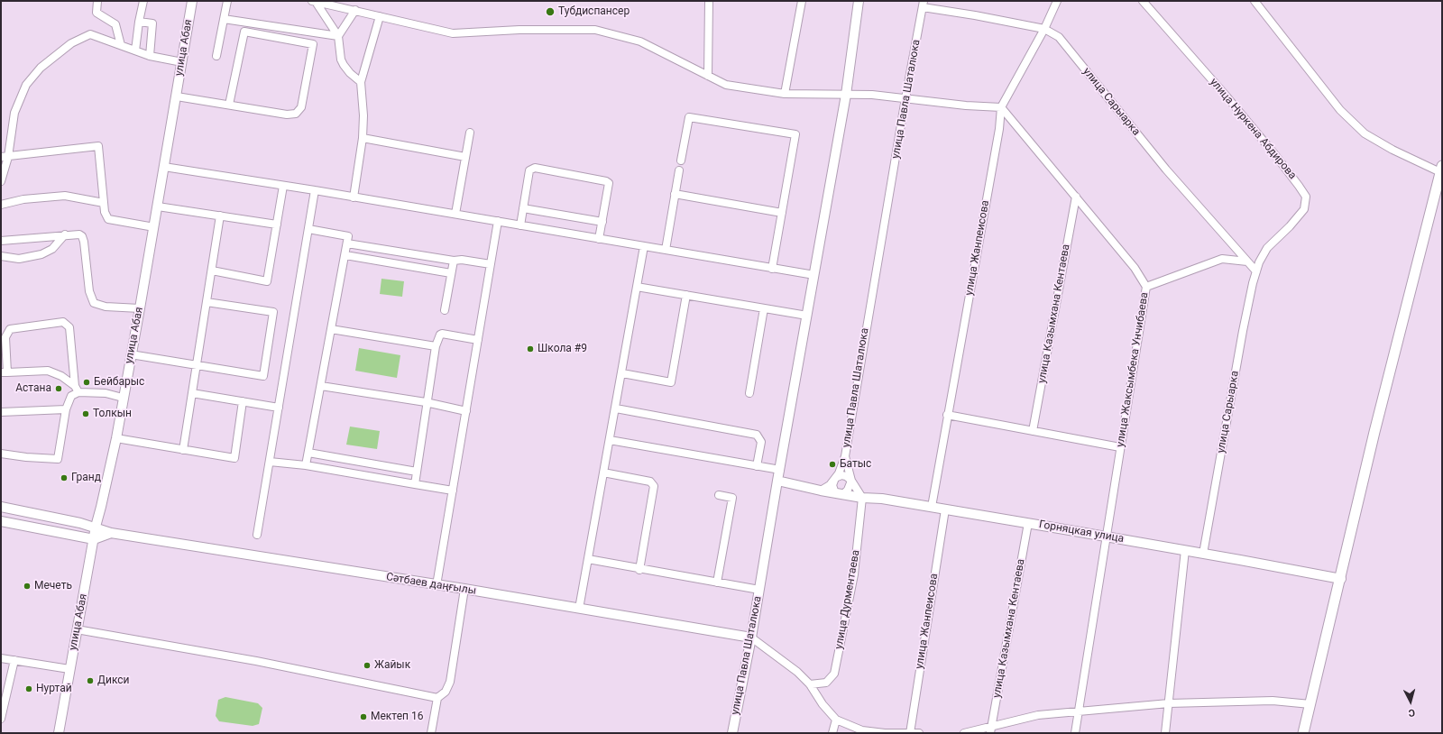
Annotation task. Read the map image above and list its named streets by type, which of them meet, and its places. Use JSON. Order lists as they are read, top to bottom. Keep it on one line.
{"streets":{"street":["улица Абая","улица Павла Шаталюка","улица Сарыарка","улица Нуркена Абдирова","улица Жанпеисова","улица Казымхана Кентаева","улица Жаксымбека Унчибаева","Горняцкая улица","Сәтбаев даңғылы","улица Дурментаева"]},"crossings":[["улица Абая","Сәтбаев даңғылы"],["улица Павла Шаталюка","улица Сарыарка"],["улица Павла Шаталюка","Горняцкая улица"],["улица Павла Шаталюка","Сәтбаев даңғылы"],["улица Сарыарка","улица Нуркена Абдирова"],["улица Сарыарка","улица Жанпеисова"],["улица Сарыарка","Горняцкая улица"],["улица Жанпеисова","улица Жаксымбека Унчибаева"],["улица Жанпеисова","Горняцкая улица"],["улица Казымхана Кентаева","улица Жаксымбека Унчибаева"],["улица Казымхана Кентаева","Горняцкая улица"],["улица Жаксымбека Унчибаева","Горняцкая улица"],["Горняцкая улица","улица Дурментаева"]],"places":["Тубдиспансер","Школа #9","Бейбарыс","Астана","Толкын","Батыс","Гранд","Мечеть","Жайык","Дикси","Нуртай","Мектеп 16"],"north":"bottom"}
